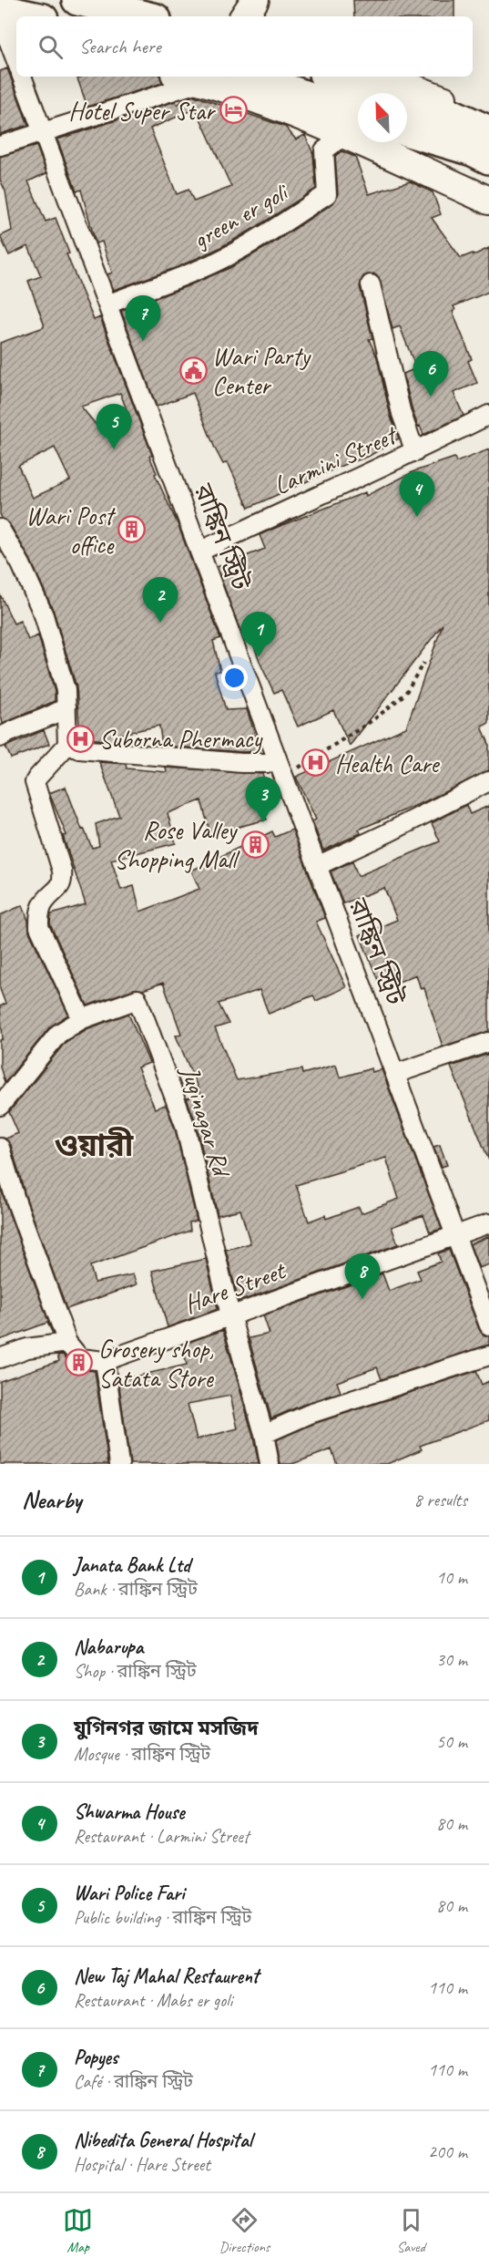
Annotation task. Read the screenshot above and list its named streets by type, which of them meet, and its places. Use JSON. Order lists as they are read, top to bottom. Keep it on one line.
{"streets":{"street":["green er goli","Larmini Street","রাঙ্কিন স্ট্রিট","Juginagar Rd","Hare Street"]},"crossings":[["green er goli","রাঙ্কিন স্ট্রিট"],["Larmini Street","রাঙ্কিন স্ট্রিট"],["রাঙ্কিন স্ট্রিট","Hare Street"],["Juginagar Rd","Hare Street"]],"districts":["ওয়ারী"],"places":{"hotel":["Hotel Super Star"],"public building":["Wari Party Center"],"building":["Wari Post office","Rose Valley Shopping Mall","Grosery shop, Satata Store"],"hospital":["Suborna Phermacy","Health Care"]},"north":"top left","page":{"search":"Search here","pins":["7","6","5","4","2","1","3","8"],"heading":["Nearby","8 results"],"list":[{"mark":"1","name":"Janata Bank Ltd","note":"Bank · রাঙ্কিন স্ট্রিট","value":"10 m"},{"mark":"2","name":"Nabarupa","note":"Shop · রাঙ্কিন স্ট্রিট","value":"30 m"},{"mark":"3","name":"যুগিনগর জামে মসজিদ","note":"Mosque · রাঙ্কিন স্ট্রিট","value":"50 m"},{"mark":"4","name":"Shwarma House","note":"Restaurant · Larmini Street","value":"80 m"},{"mark":"5","name":"Wari Police Fari","note":"Public building · রাঙ্কিন স্ট্রিট","value":"80 m"},{"mark":"6","name":"New Taj Mahal Restaurent","note":"Restaurant · Mabs er goli","value":"110 m"},{"mark":"7","name":"Popyes","note":"Café · রাঙ্কিন স্ট্রিট","value":"110 m"},{"mark":"8","name":"Nibedita General Hospital","note":"Hospital · Hare Street","value":"200 m"}],"nav":["Map","Directions","Saved"]}}
